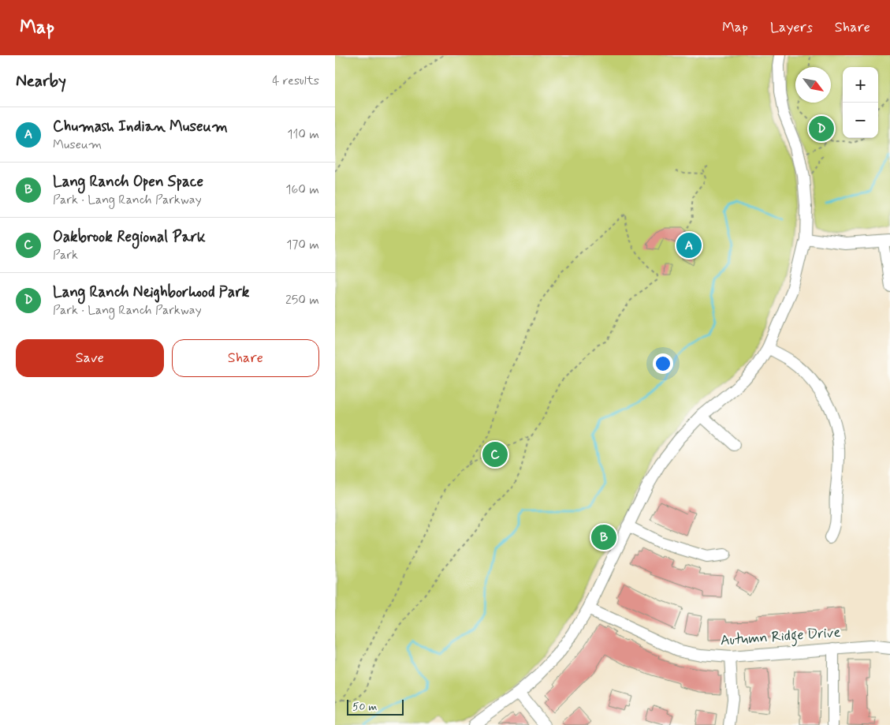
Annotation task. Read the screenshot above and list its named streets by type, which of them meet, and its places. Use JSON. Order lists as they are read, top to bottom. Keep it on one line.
{"streets":{"street":["Autumn Ridge Drive"]},"scale_bar":"50 m","north":"bottom right","page":{"header":"Map","nav":["Map","Layers","Share"],"heading":["Nearby","4 results"],"map_buttons":["+","−"],"list":[{"mark":"A","name":"Chumash Indian Museum","note":"Museum","value":"110 m"},{"mark":"B","name":"Lang Ranch Open Space","note":"Park · Lang Ranch Parkway","value":"160 m"},{"mark":"C","name":"Oakbrook Regional Park","note":"Park","value":"170 m"},{"mark":"D","name":"Lang Ranch Neighborhood Park","note":"Park · Lang Ranch Parkway","value":"250 m"}],"pins":["D","A","C","B"],"buttons":["Save","Share"],"scale":"50 m"}}
